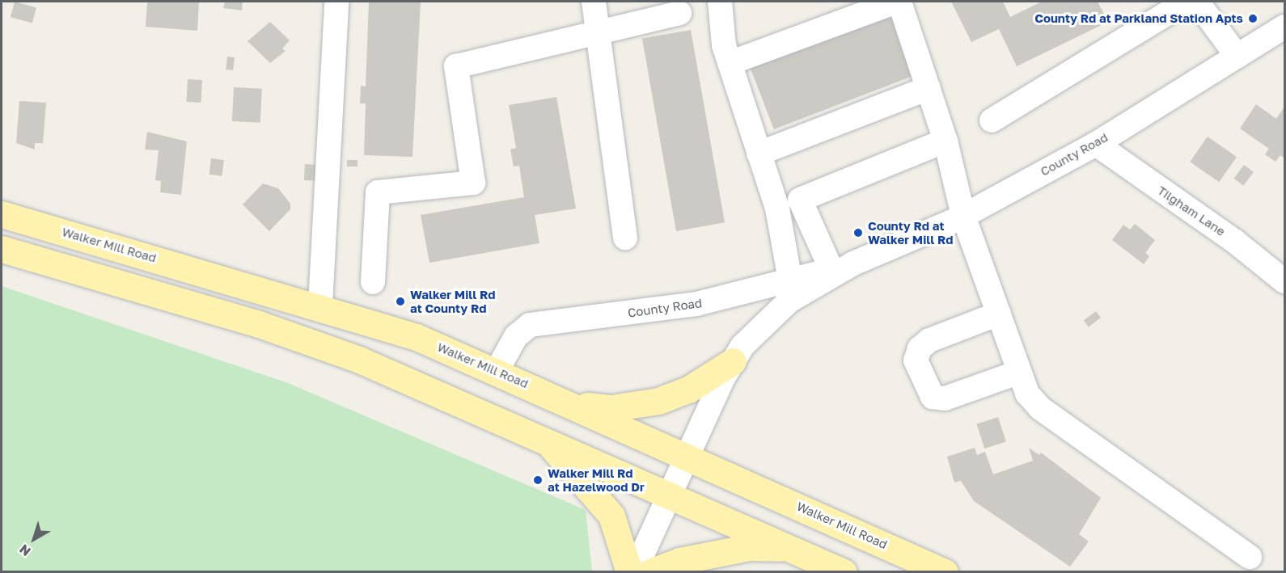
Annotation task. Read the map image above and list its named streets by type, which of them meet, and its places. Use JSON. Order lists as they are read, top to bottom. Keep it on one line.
{"streets":{"main road":["Walker Mill Road"],"street":["County Road","Tilgham Lane"]},"crossings":[["County Road","Tilgham Lane"],["County Road","Walker Mill Road"]],"places":["County Rd at Parkland Station Apts","County Rd at Walker Mill Rd","Walker Mill Rd at County Rd","Walker Mill Rd at Hazelwood Dr"],"north":"bottom left"}
